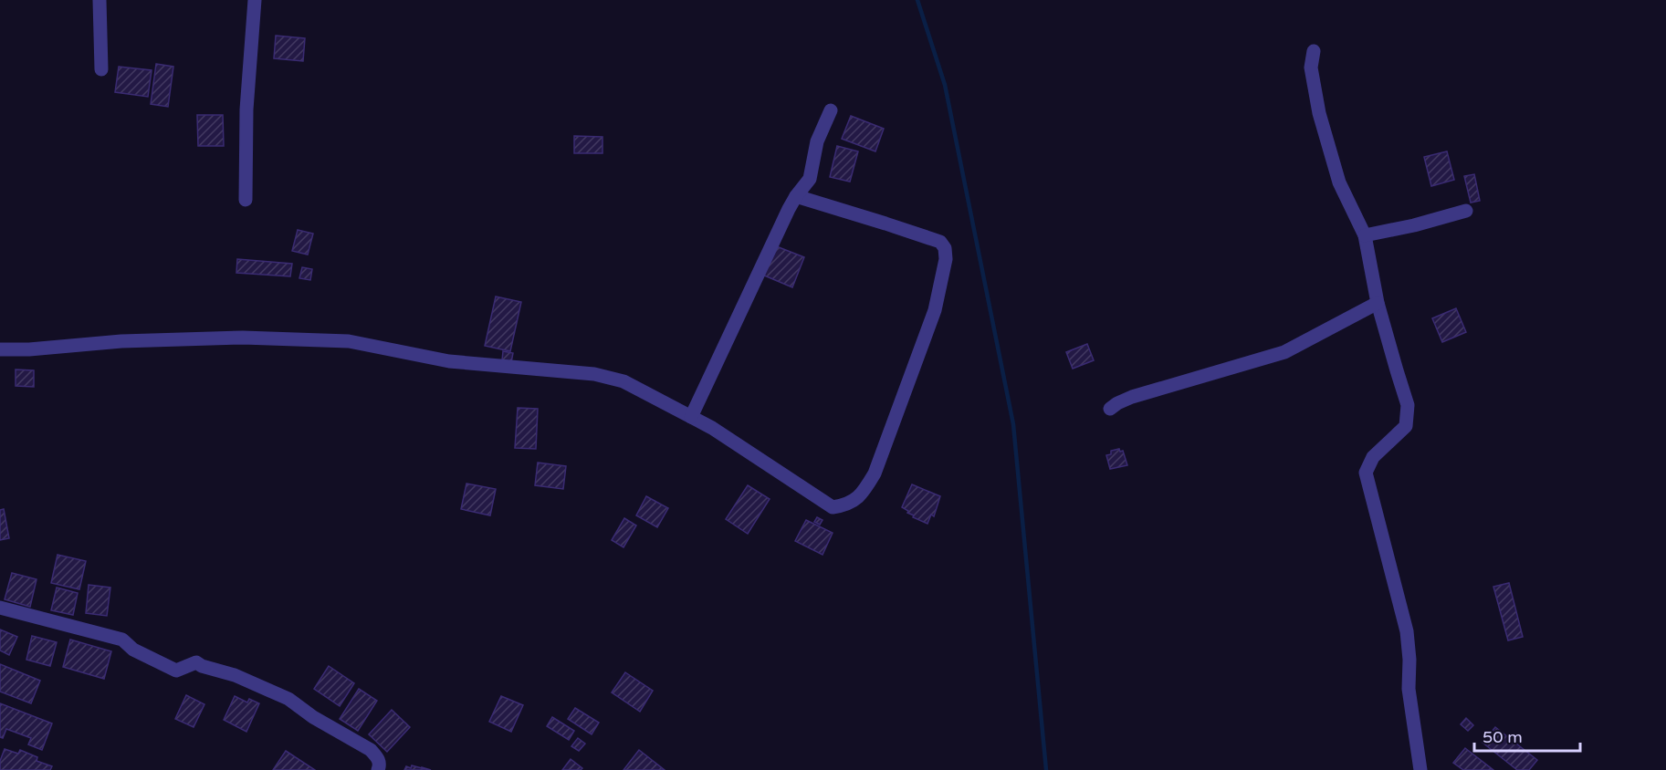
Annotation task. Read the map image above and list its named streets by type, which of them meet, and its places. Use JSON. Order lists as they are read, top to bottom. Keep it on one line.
{"scale_bar":"50 m"}
